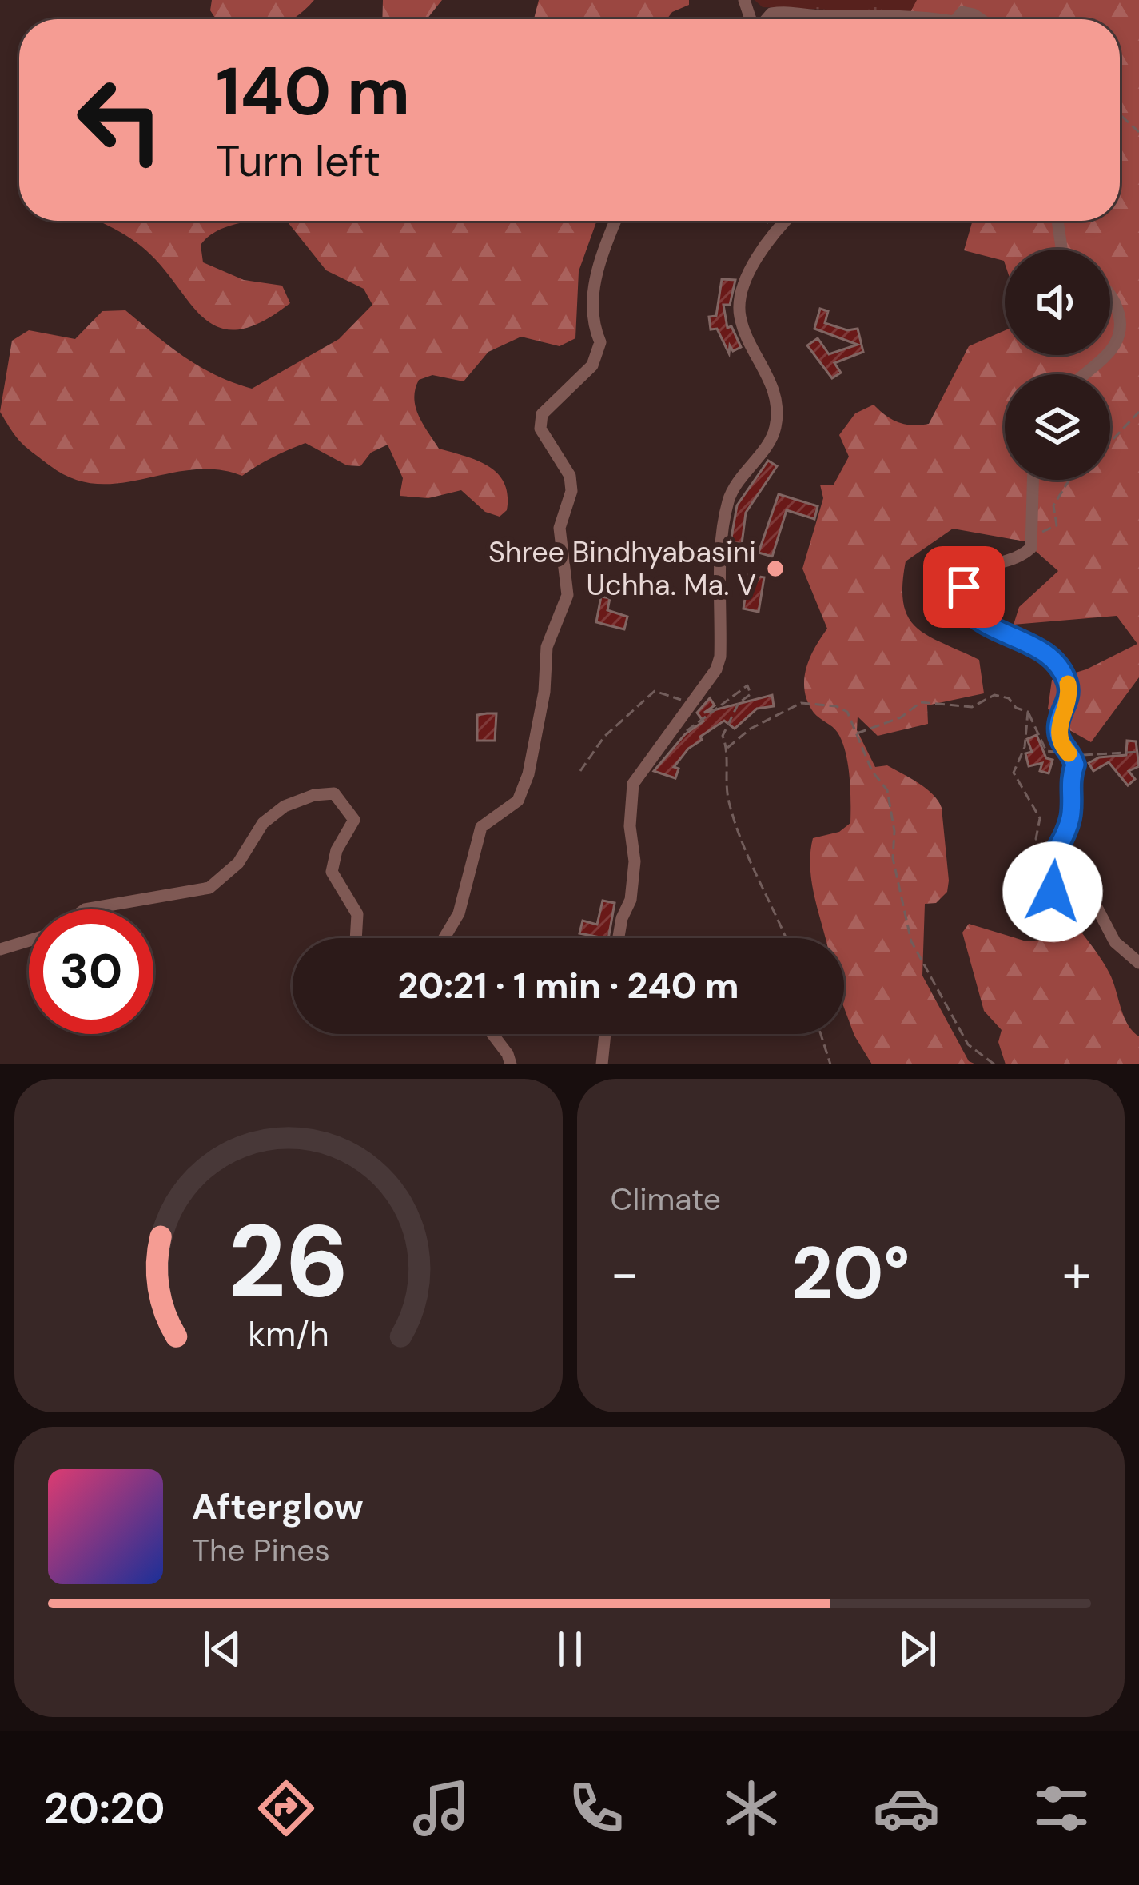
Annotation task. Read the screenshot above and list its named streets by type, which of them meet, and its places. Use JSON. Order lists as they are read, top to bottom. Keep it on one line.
{"places":["Shree Bindhyabasini Uchha. Ma. V"],"page":{"turn":["140 m","Turn left"],"limit":"30","trip":"20:21 · 1 min · 240 m","tile":"Climate","heat":["−","20°","+"],"song":["Afterglow","The Pines"],"tabs":"20:20","gauge":["26","km/h"]}}
